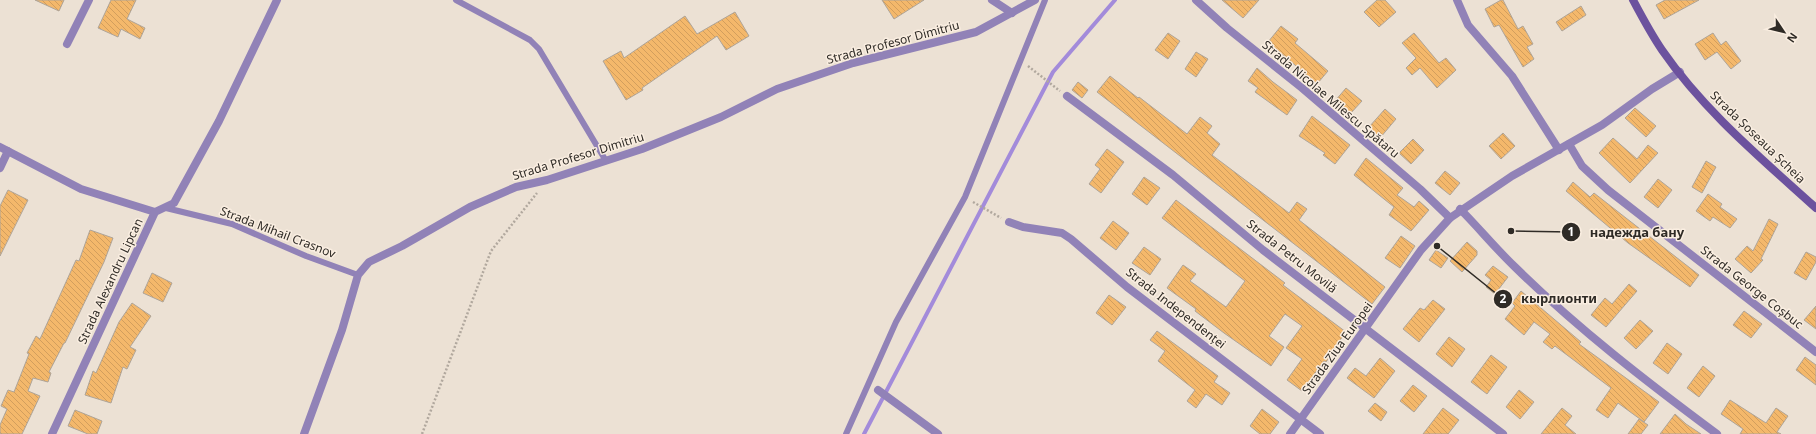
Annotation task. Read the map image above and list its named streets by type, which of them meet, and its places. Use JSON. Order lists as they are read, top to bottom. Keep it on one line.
{"streets":{"main road":["Strada Șoseaua Șcheia"],"street":["Strada Profesor Dimitriu","Strada Nicolae Milescu Spătaru","Strada Petru Movilă","Strada Alexandru Lipcan","Strada George Coșbuc","Strada Independenței","Strada Ziua Europei"],"lane":["Strada Mihail Crasnov"]},"crossings":[["Strada Profesor Dimitriu","Strada Mihail Crasnov"],["Strada Nicolae Milescu Spătaru","Strada Ziua Europei"],["Strada Șoseaua Șcheia","Strada Ziua Europei"],["Strada Mihail Crasnov","Strada Alexandru Lipcan"],["Strada Petru Movilă","Strada Ziua Europei"],["Strada George Coșbuc","Strada Ziua Europei"],["Strada Independenței","Strada Ziua Europei"]],"places":["надежда бану","кырлионти"],"north":"bottom right"}
